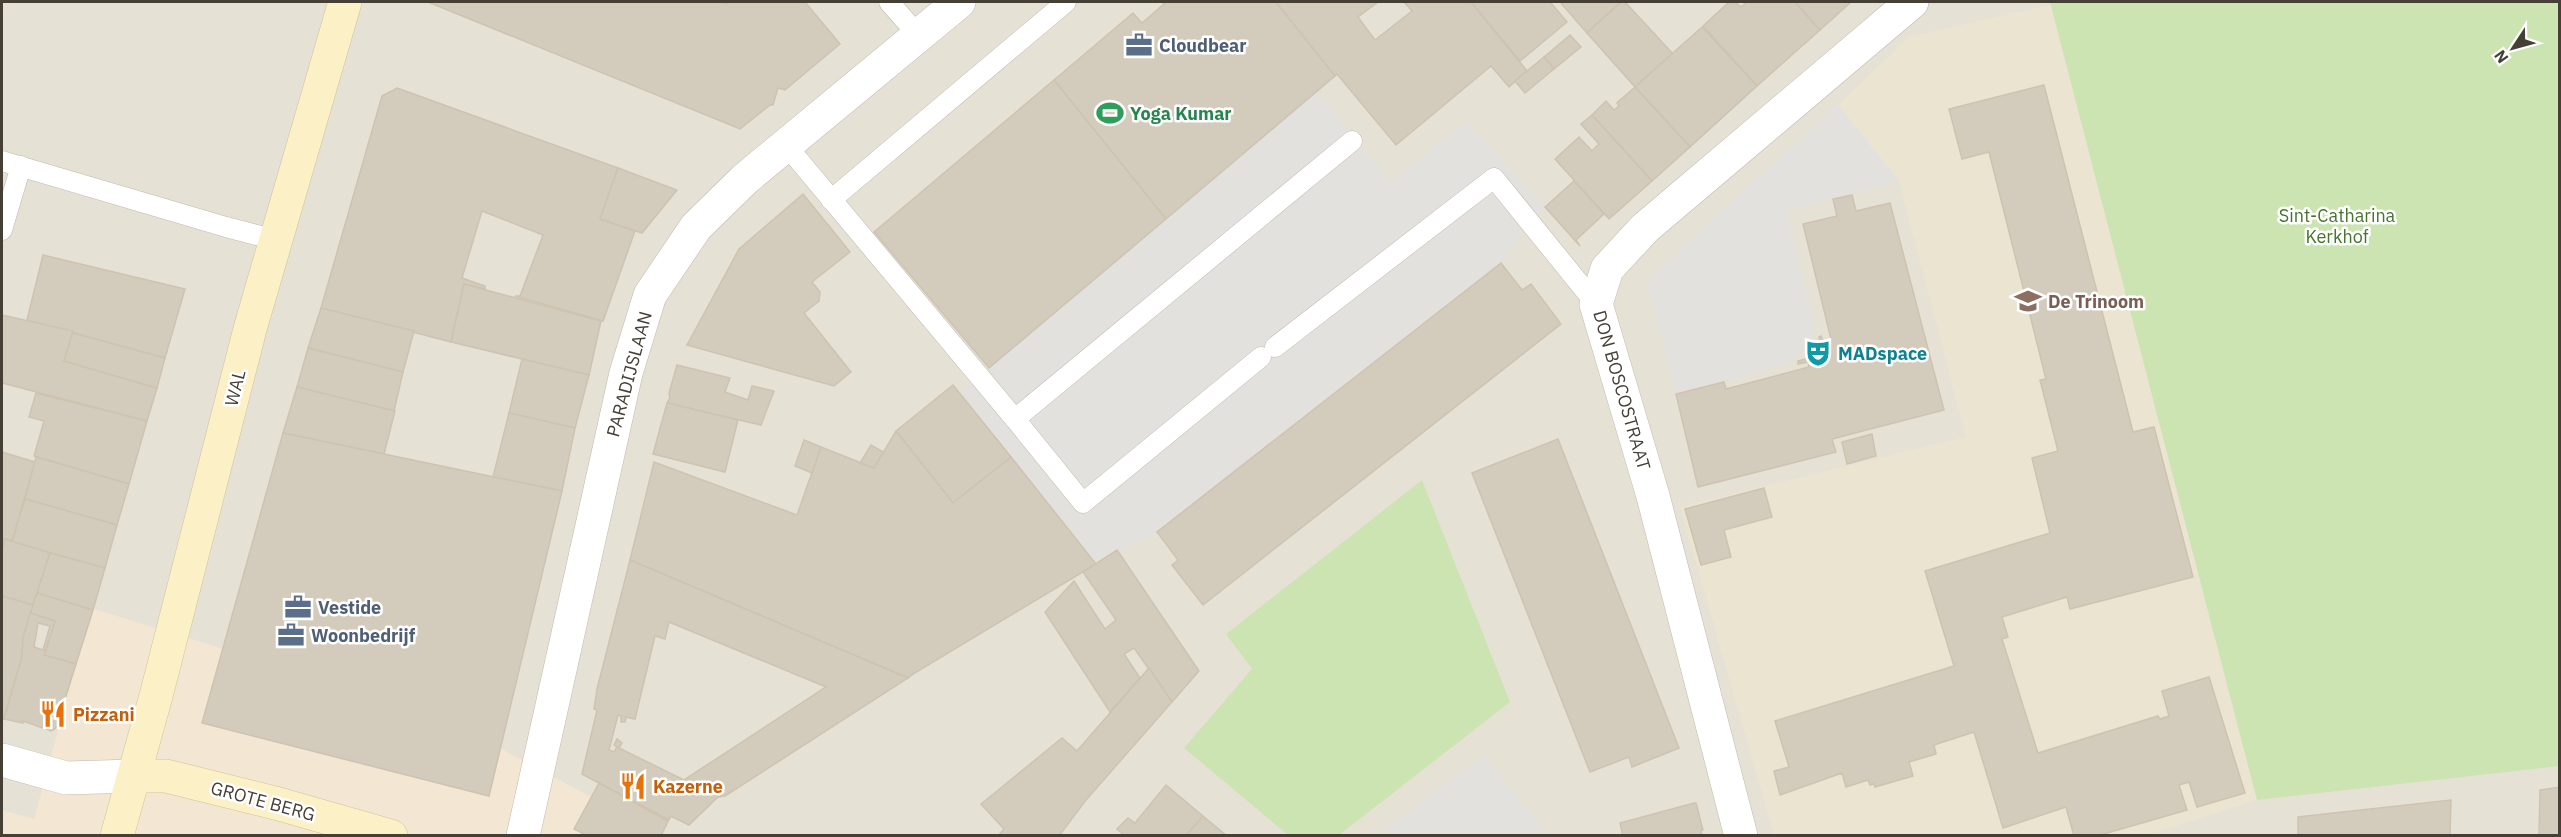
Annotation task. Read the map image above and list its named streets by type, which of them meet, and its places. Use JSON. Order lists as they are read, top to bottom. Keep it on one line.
{"streets":{"street":["PARADIJSLAAN","WAL","DON BOSCOSTRAAT","GROTE BERG"]},"crossings":[["WAL","GROTE BERG"]],"parks":["Sint-Catharina Kerkhof"],"places":{"office":["Cloudbear","Vestide","Woonbedrijf"],"sports":["Yoga Kumar"],"school or university":["De Trinoom"],"theatre":["MADspace"],"restaurant":["Pizzani","Kazerne"]},"north":"bottom left"}
